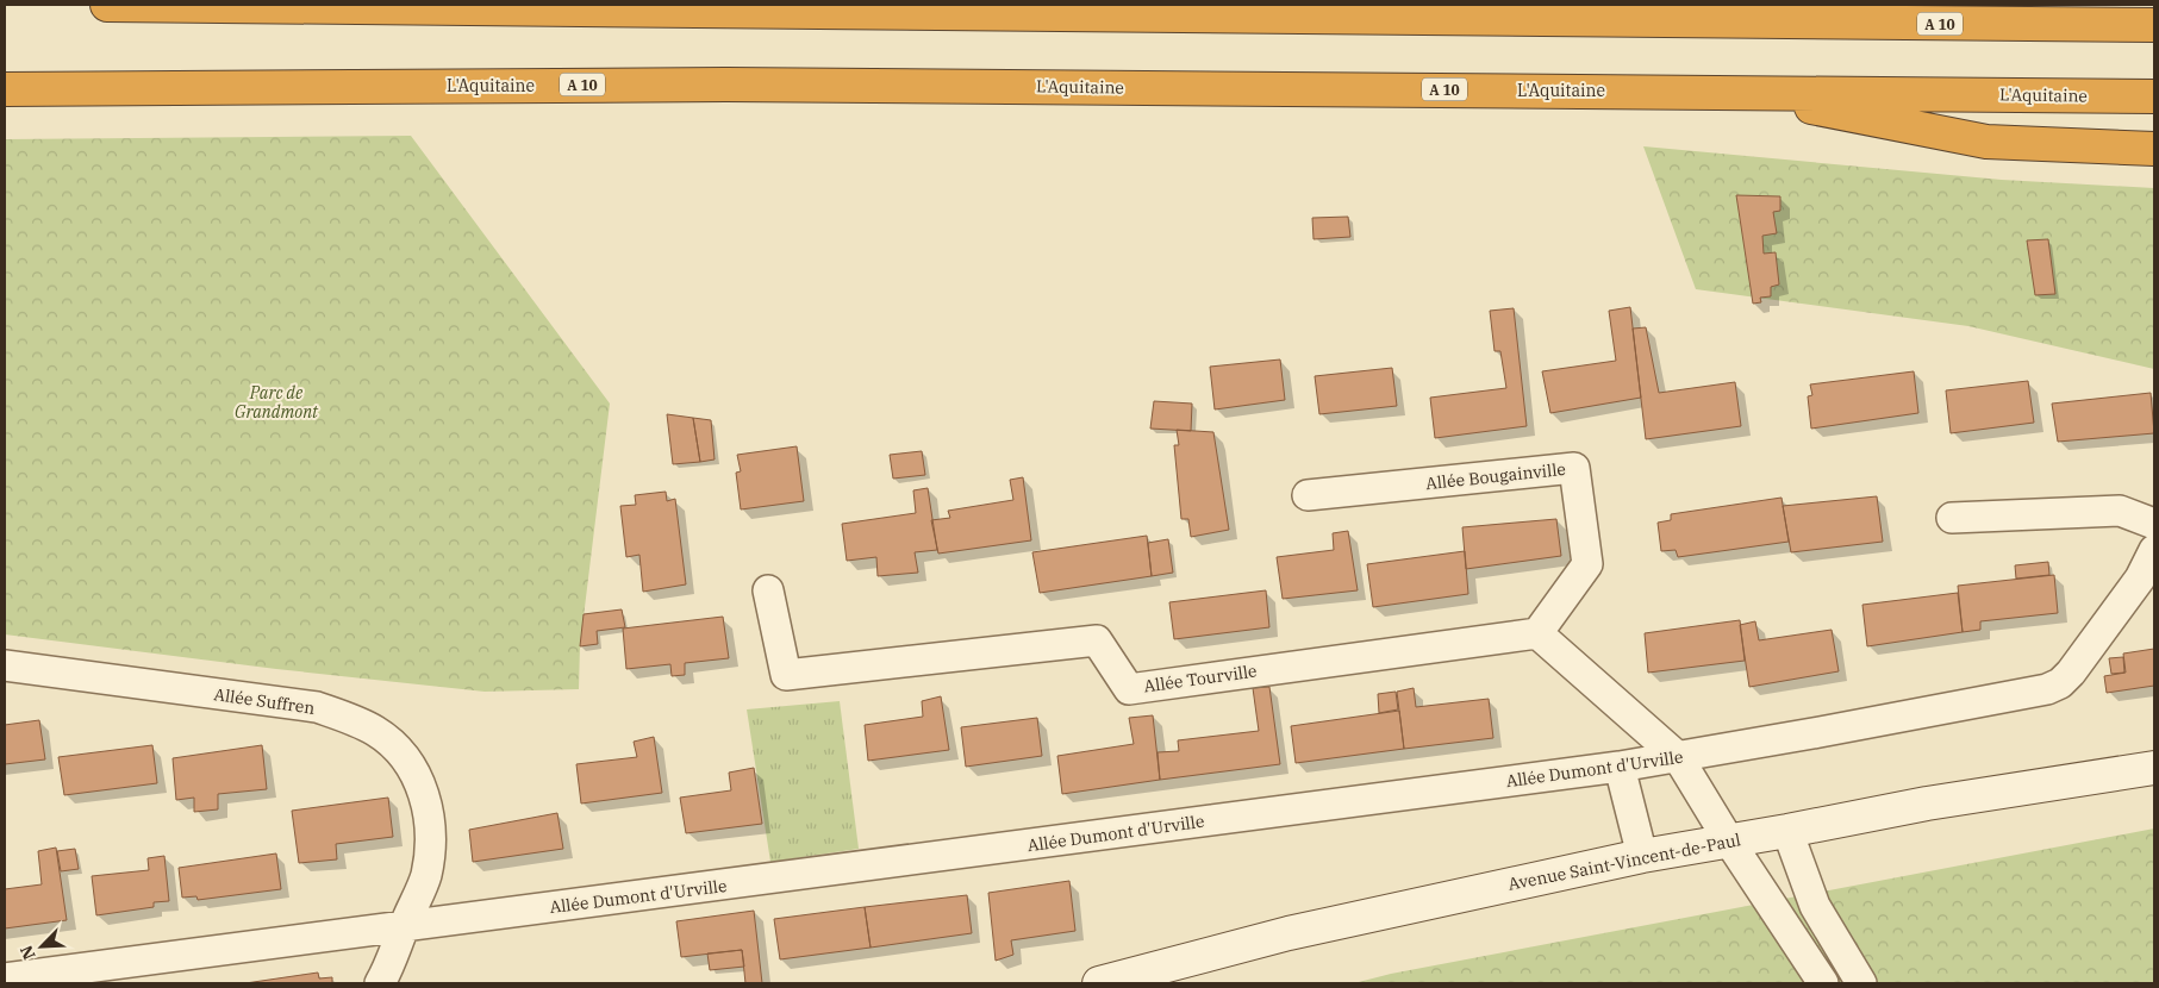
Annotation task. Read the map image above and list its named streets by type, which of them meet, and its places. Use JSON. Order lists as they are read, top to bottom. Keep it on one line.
{"streets":{"highway":["A 10","L'Aquitaine"],"street":["Allée Bougainville","Allée Tourville","Allée Suffren","Allée Dumont d'Urville","Avenue Saint-Vincent-de-Paul"]},"crossings":[["Allée Bougainville","Allée Tourville"],["Allée Suffren","Allée Dumont d'Urville"]],"parks":["Parc de Grandmont"],"north":"bottom left"}
